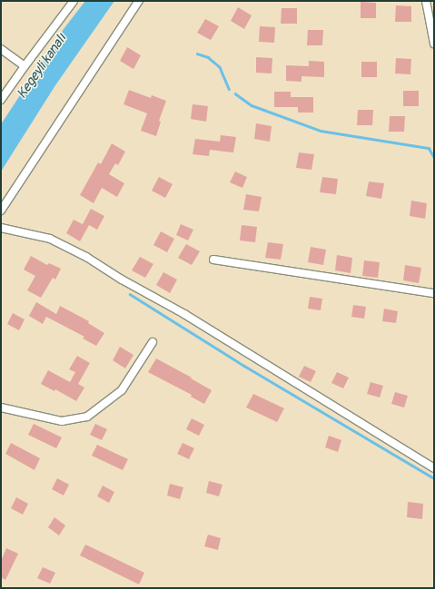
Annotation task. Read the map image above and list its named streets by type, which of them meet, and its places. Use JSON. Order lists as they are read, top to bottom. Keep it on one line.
{"water":["Kegeyli kanalı"]}
